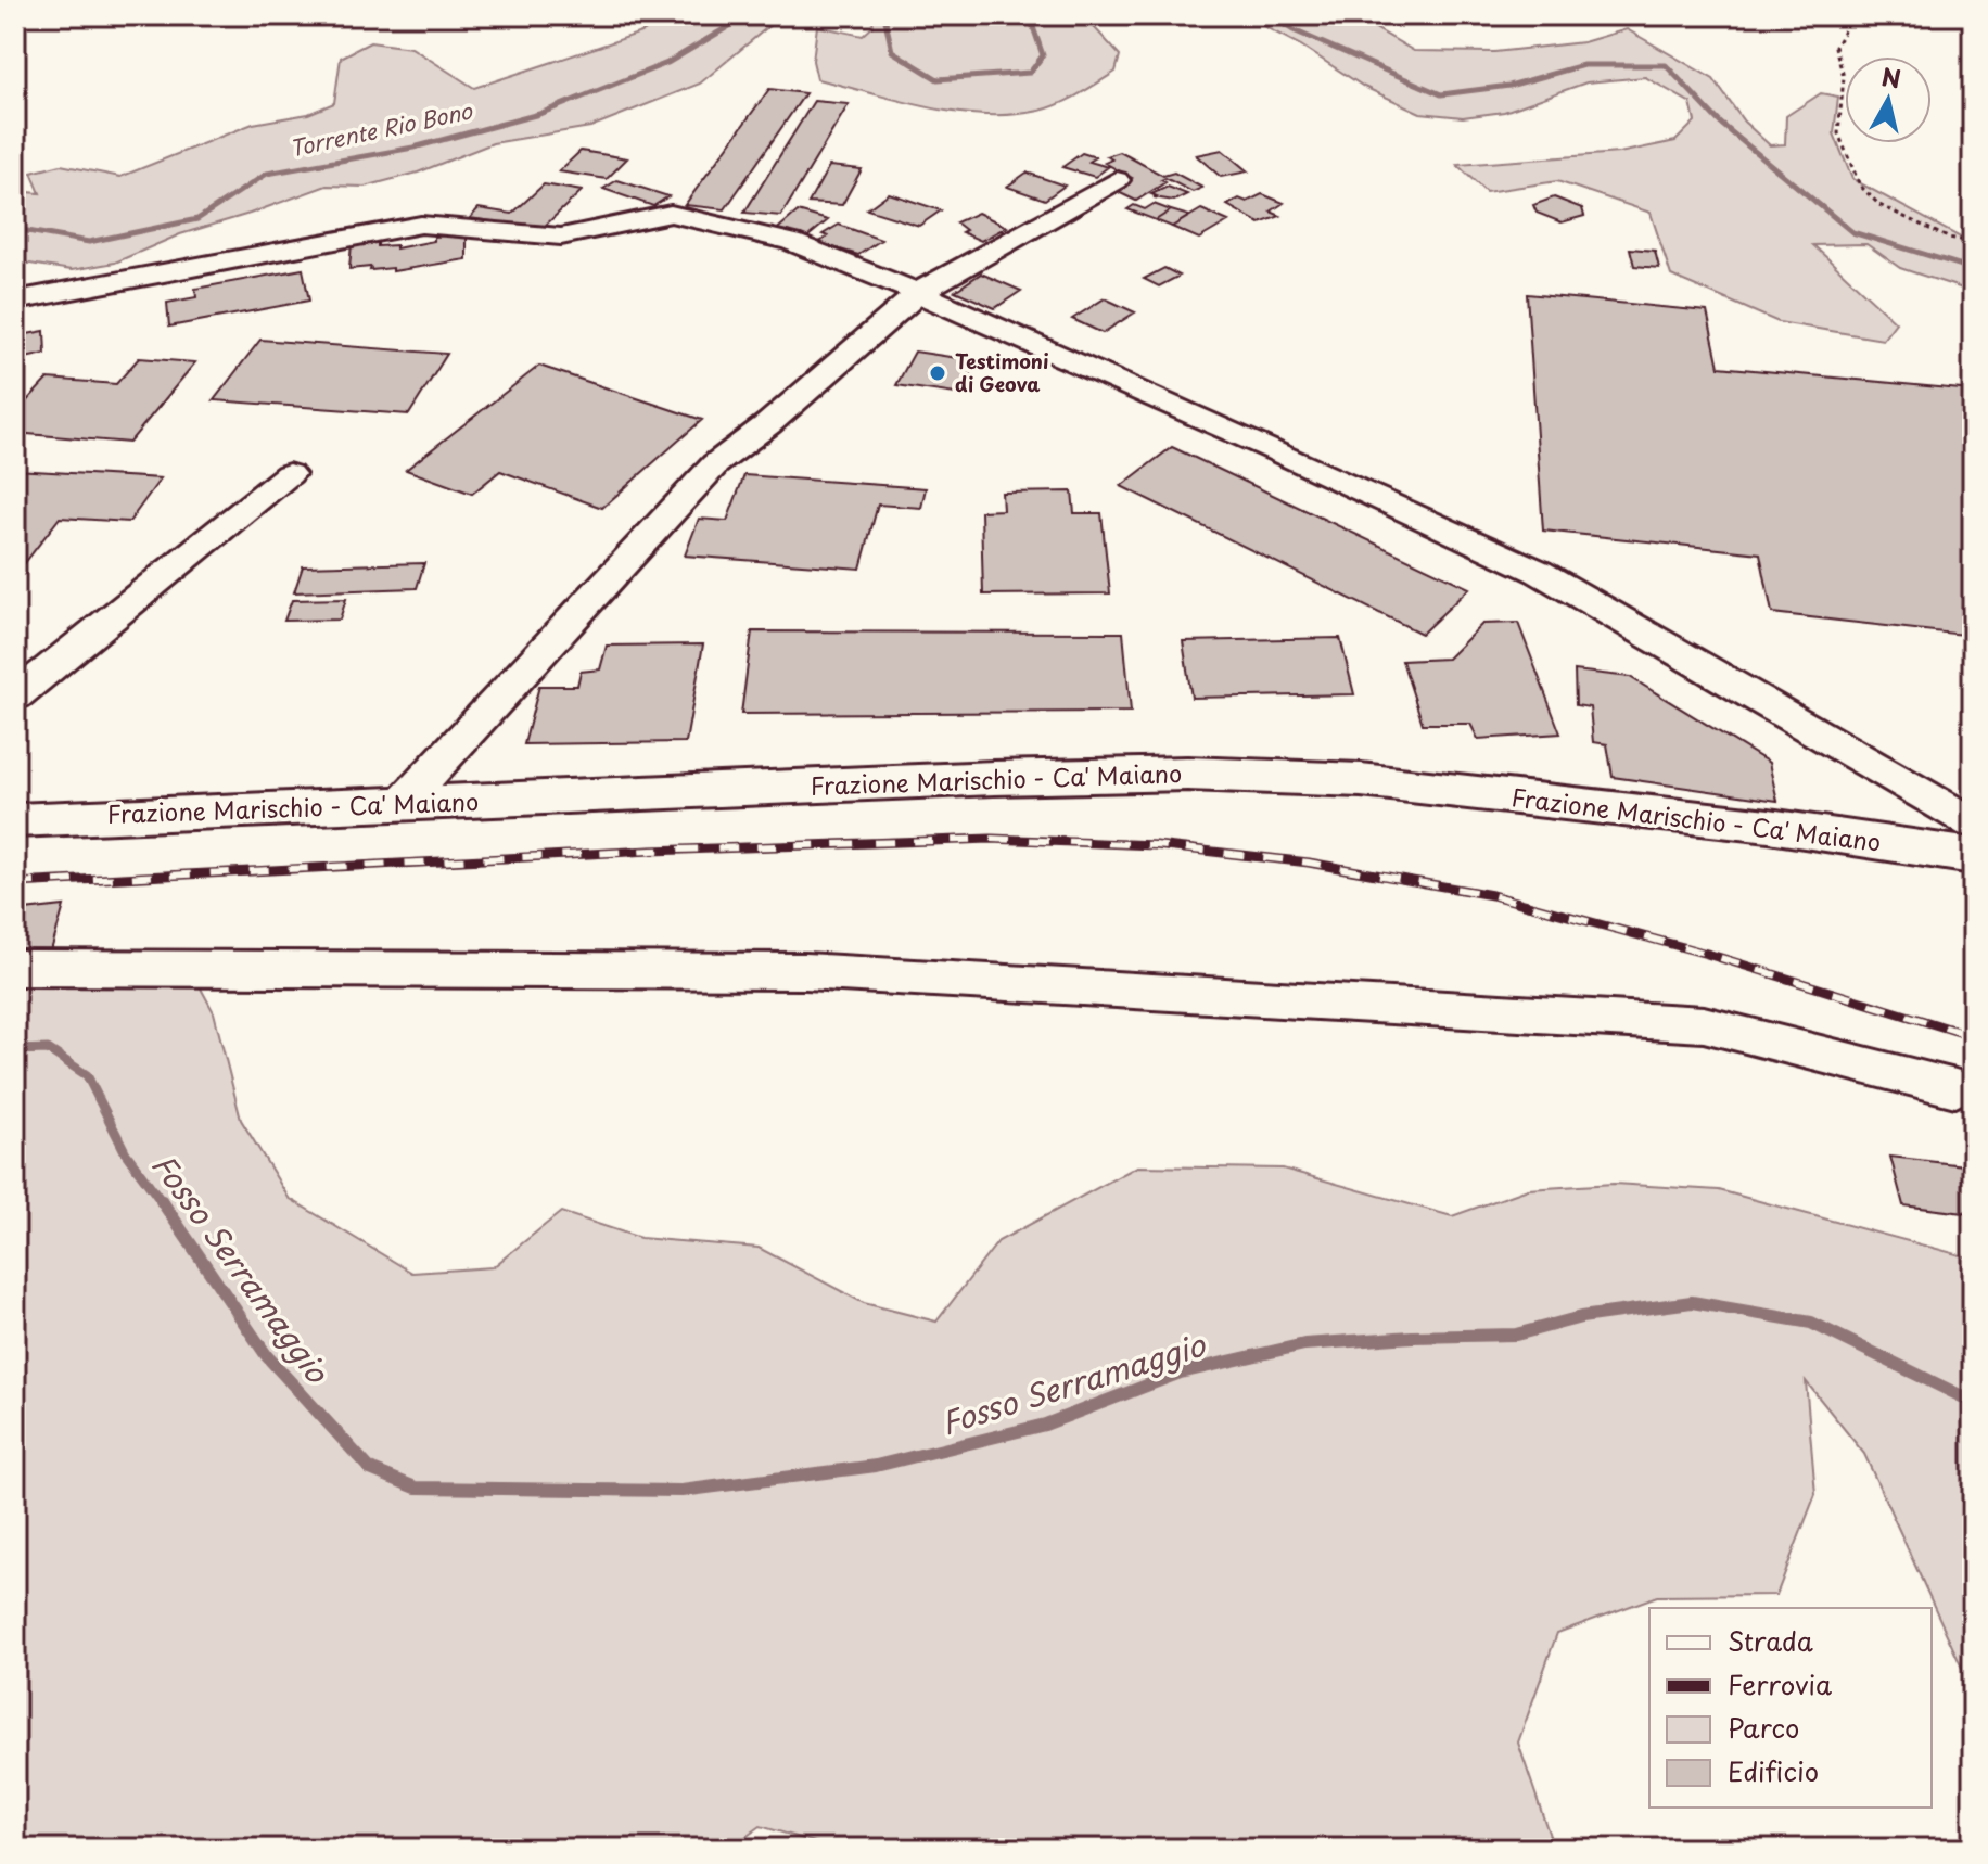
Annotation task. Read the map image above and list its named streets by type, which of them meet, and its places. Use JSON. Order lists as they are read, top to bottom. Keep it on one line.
{"streets":{"main road":["Frazione Marischio - Ca' Maiano"]},"water":["Torrente Rio Bono","Fosso Serramaggio"],"places":["Testimoni di Geova"],"legend":["Strada","Ferrovia","Parco","Edificio"],"north":"top"}
